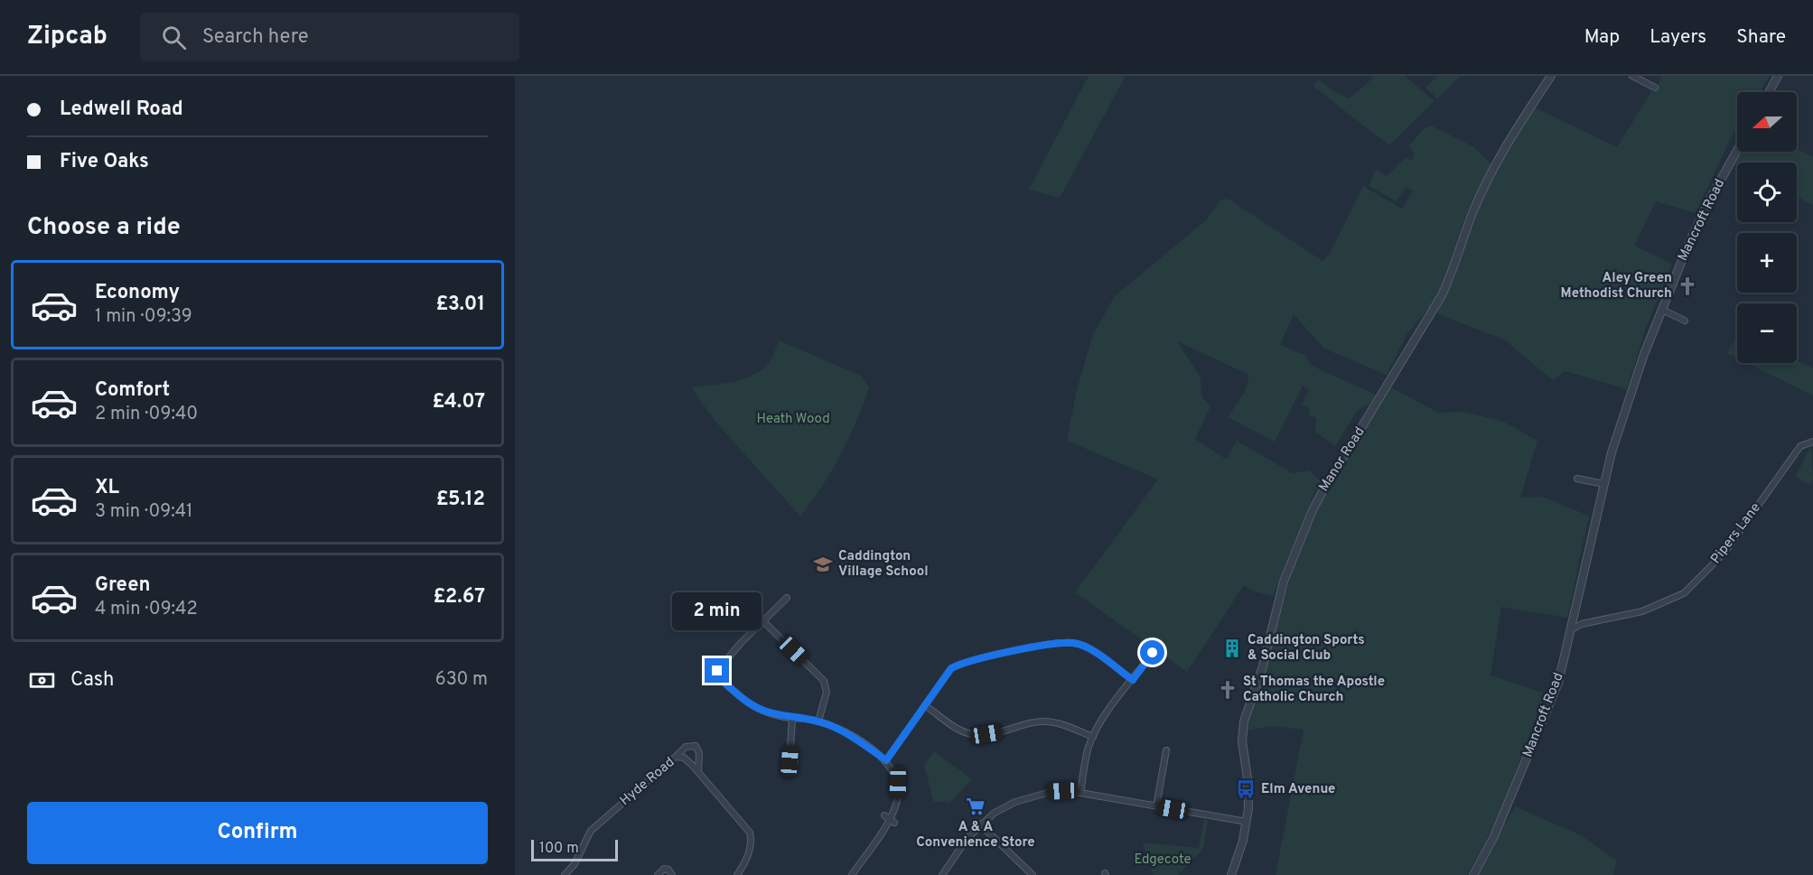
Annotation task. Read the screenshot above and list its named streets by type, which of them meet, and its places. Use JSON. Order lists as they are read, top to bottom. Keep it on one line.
{"streets":{"street":["Mancroft Road","Manor Road","Pipers Lane","Hyde Road"]},"crossings":[["Mancroft Road","Pipers Lane"]],"parks":["Heath Wood","Edgecote"],"places":{"church":["Aley Green Methodist Church","St Thomas the Apostle Catholic Church"],"school or university":["Caddington Village School"],"building":["Caddington Sports & Social Club"],"bus stop":["Elm Avenue"],"supermarket":["A & A Convenience Store"]},"scale_bar":"100 m","north":"left","page":{"header":"Zipcab","search":"Search here","nav":["Map","Layers","Share"],"banner":["Ledwell Road","Five Oaks"],"map_buttons":["+","−"],"heading":"Choose a ride","list":[{"name":"Economy","note":"1 min · 09:39","value":"£3.01"},{"name":"Comfort","note":"2 min · 09:40","value":"£4.07"},{"name":"XL","note":"3 min · 09:41","value":"£5.12"},{"name":"Green","note":"4 min · 09:42","value":"£2.67"}],"bubble":"2 min","pay":["Cash","630 m"],"buttons":"Confirm","scale":"100 m"}}
